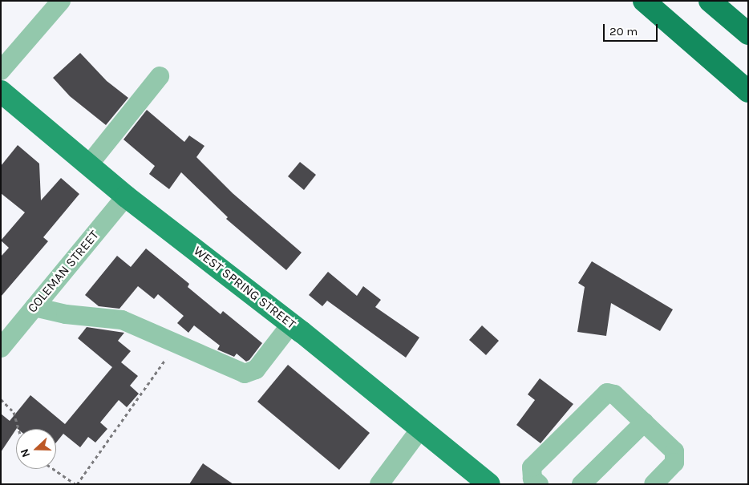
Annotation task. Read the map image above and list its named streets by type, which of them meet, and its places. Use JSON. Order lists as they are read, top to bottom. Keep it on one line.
{"streets":{"main road":["WEST SPRING STREET"],"street":["COLEMAN STREET"]},"crossings":[["COLEMAN STREET","WEST SPRING STREET"]],"scale_bar":"20 m","north":"left"}
